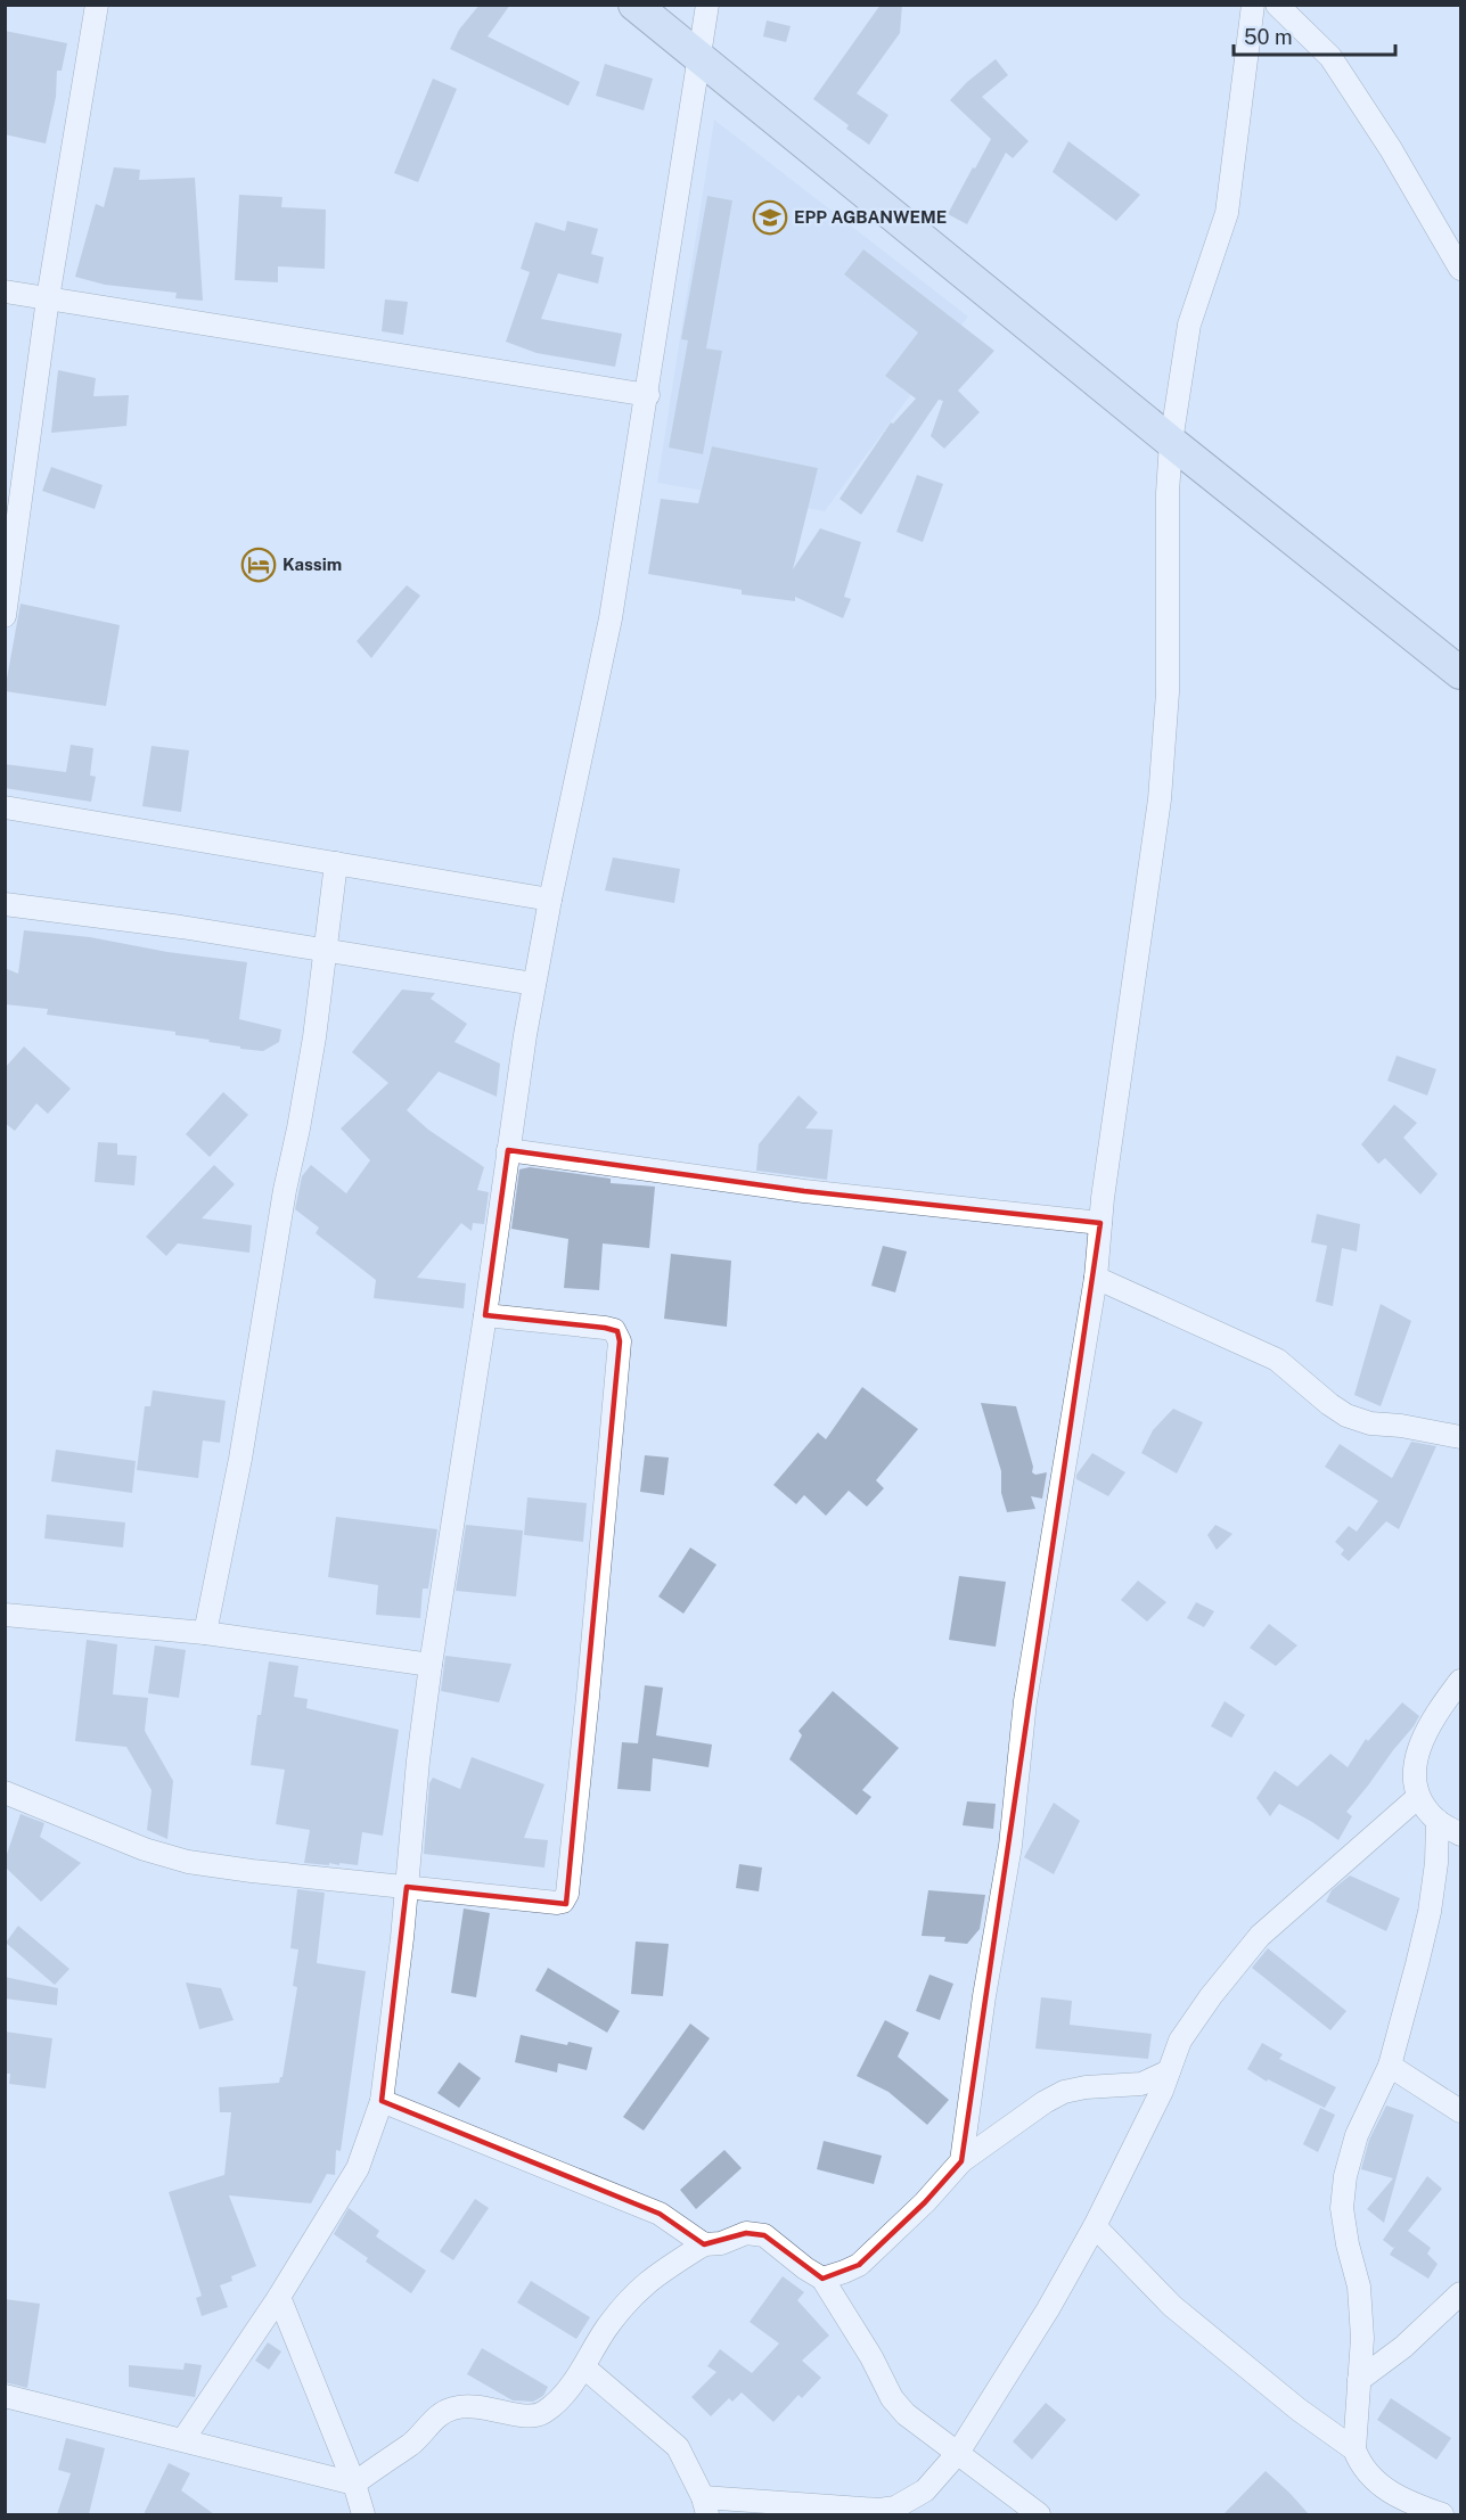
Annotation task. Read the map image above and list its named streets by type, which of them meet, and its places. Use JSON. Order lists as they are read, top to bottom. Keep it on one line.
{"places":{"school or university":["EPP AGBANWEME"],"hotel":["Kassim"]},"scale_bar":"50 m"}
